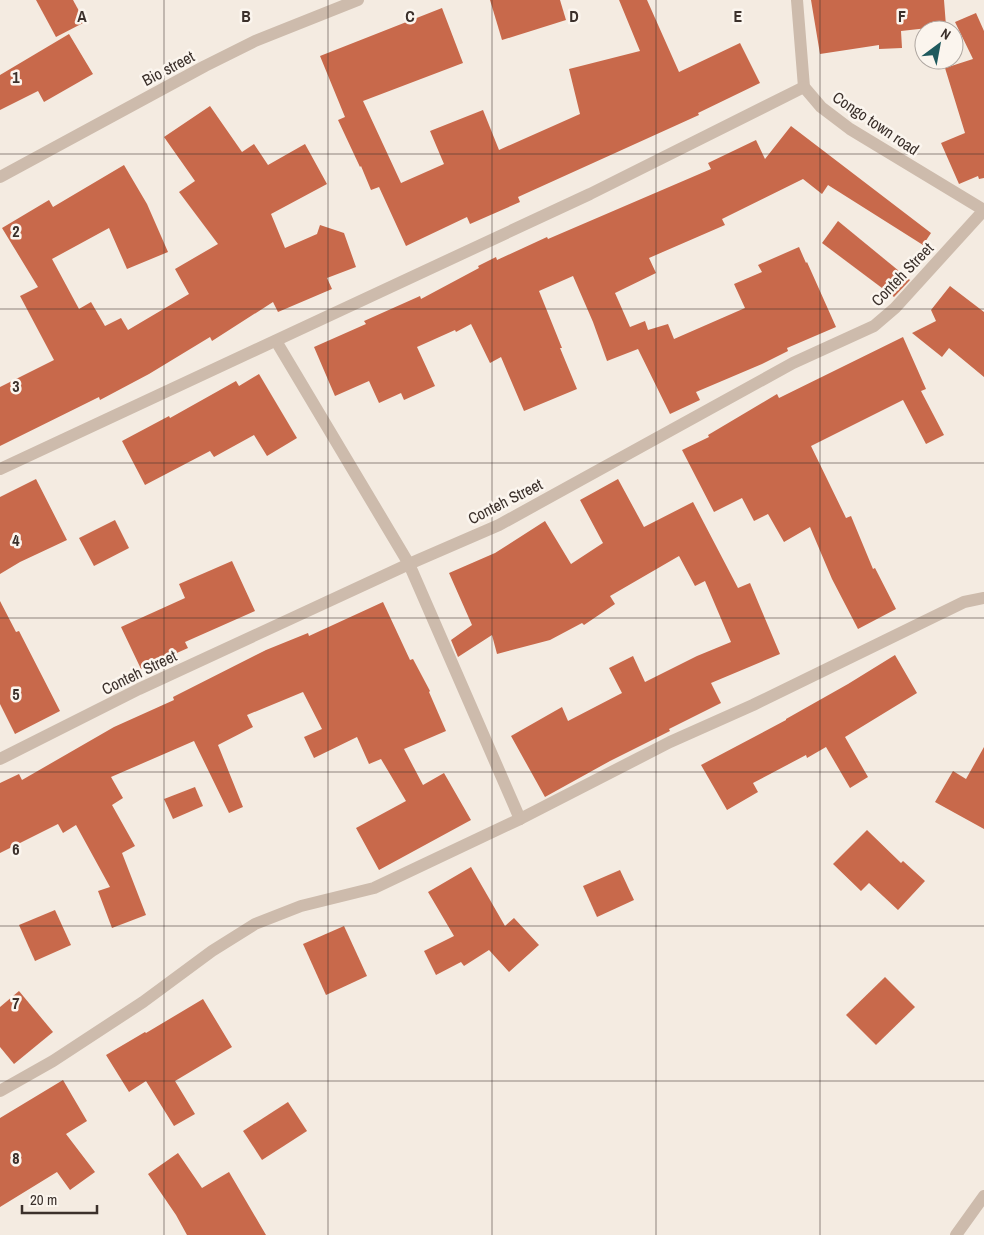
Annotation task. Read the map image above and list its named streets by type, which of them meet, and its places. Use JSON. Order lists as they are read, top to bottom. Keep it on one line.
{"streets":{"street":["Bio street","Congo town road","Conteh Street"]},"crossings":[["Congo town road","Conteh Street"]],"scale_bar":"20 m","north":"top right","grid":{"columns":["A","B","C","D","E","F"],"rows":["1","2","3","4","5","6","7","8"]}}
